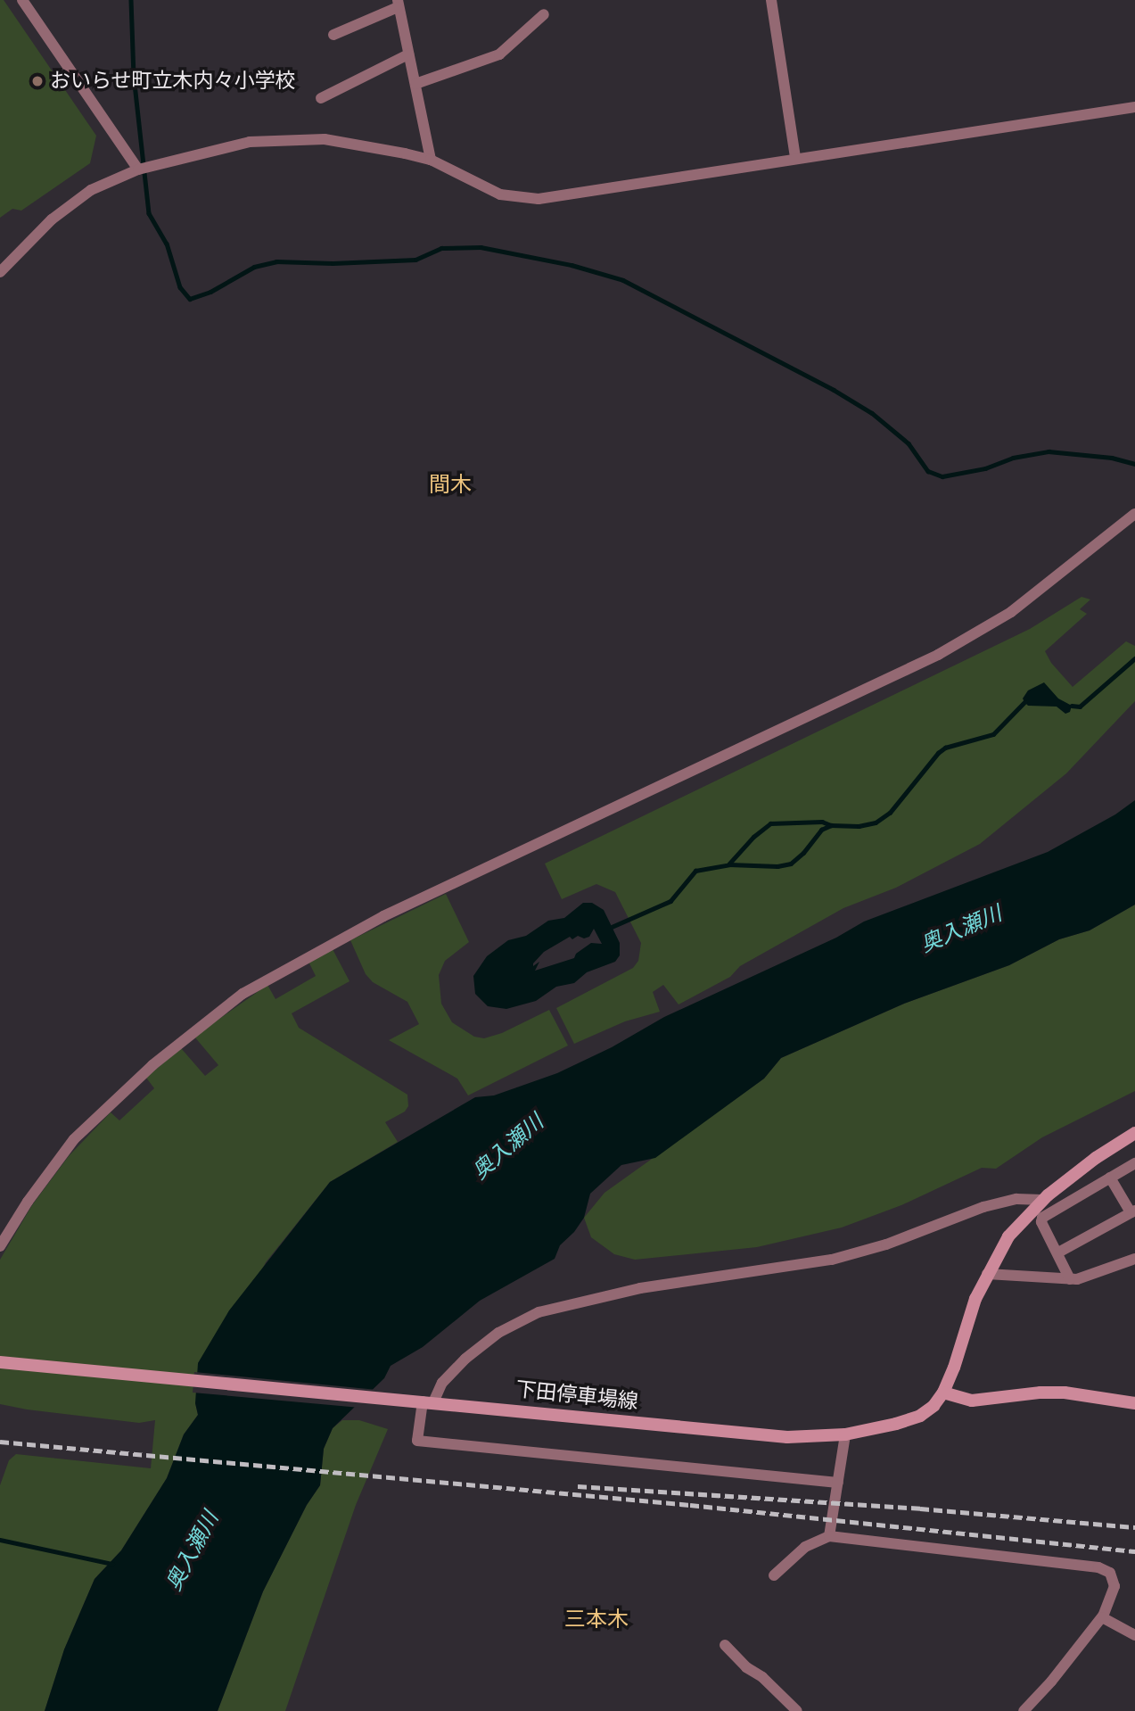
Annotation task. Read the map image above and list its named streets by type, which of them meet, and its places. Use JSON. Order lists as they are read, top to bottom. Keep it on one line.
{"streets":{"main road":["下田停車場線"]},"districts":["間木","三本木"],"water":["奥入瀬川"],"places":["おいらせ町立木内々小学校"]}
